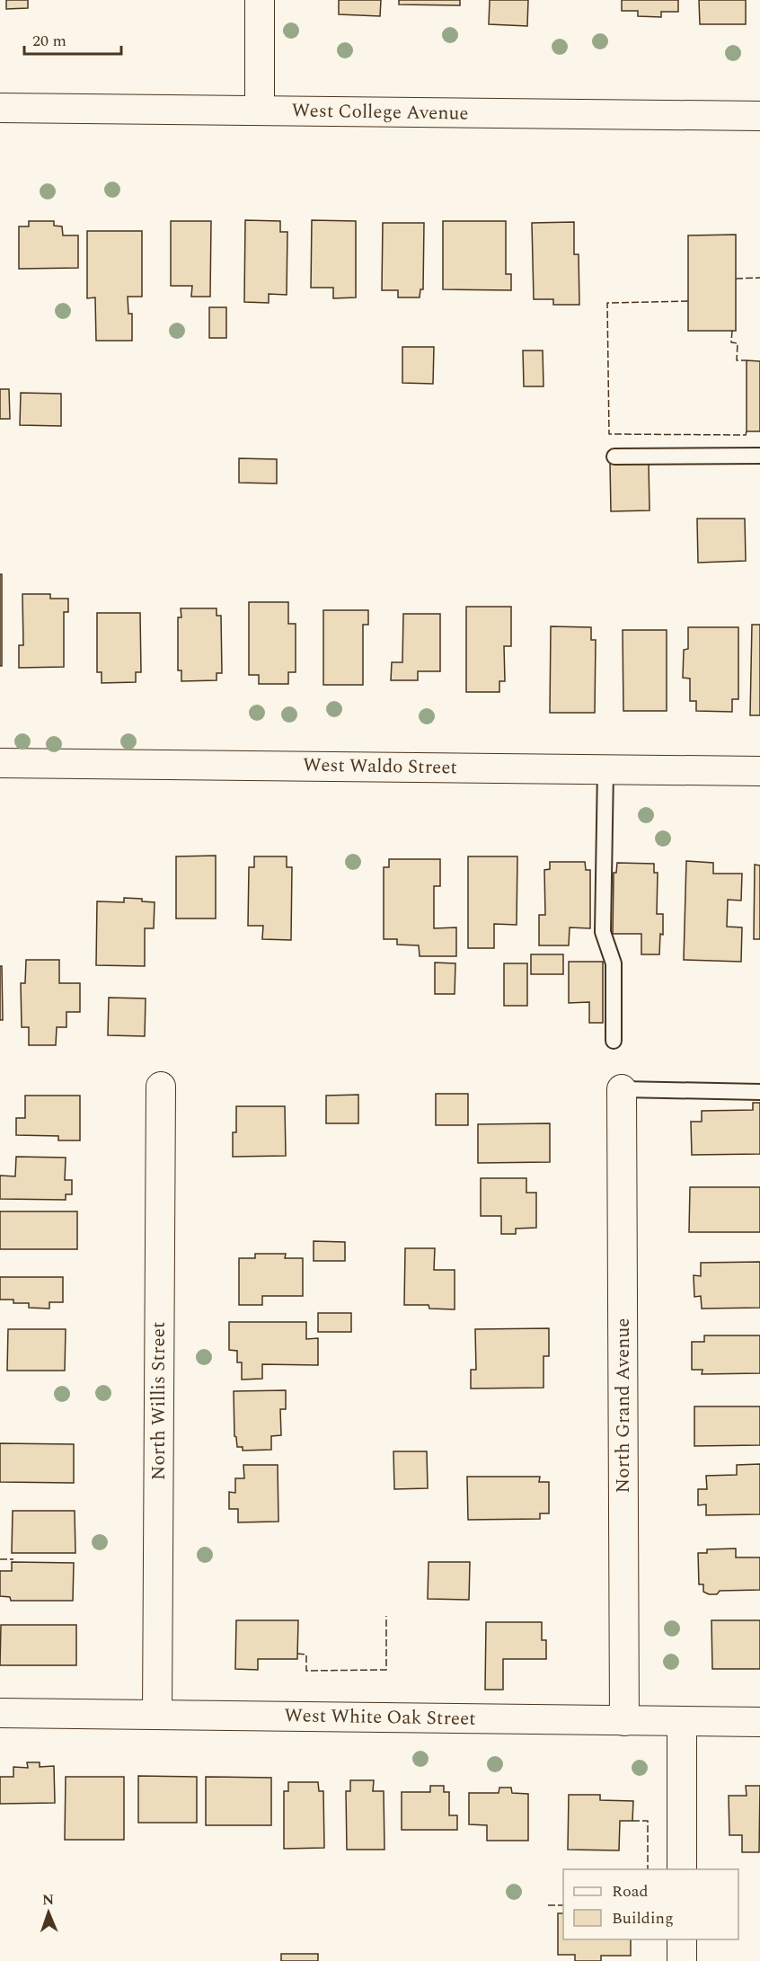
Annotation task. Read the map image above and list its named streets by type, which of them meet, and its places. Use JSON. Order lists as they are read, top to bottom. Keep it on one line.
{"streets":{"street":["West College Avenue","West Waldo Street","North Willis Street","North Grand Avenue","West White Oak Street"]},"crossings":[["North Willis Street","West White Oak Street"],["North Grand Avenue","West White Oak Street"]],"legend":["Road","Building"],"scale_bar":"20 m","north":"top"}
